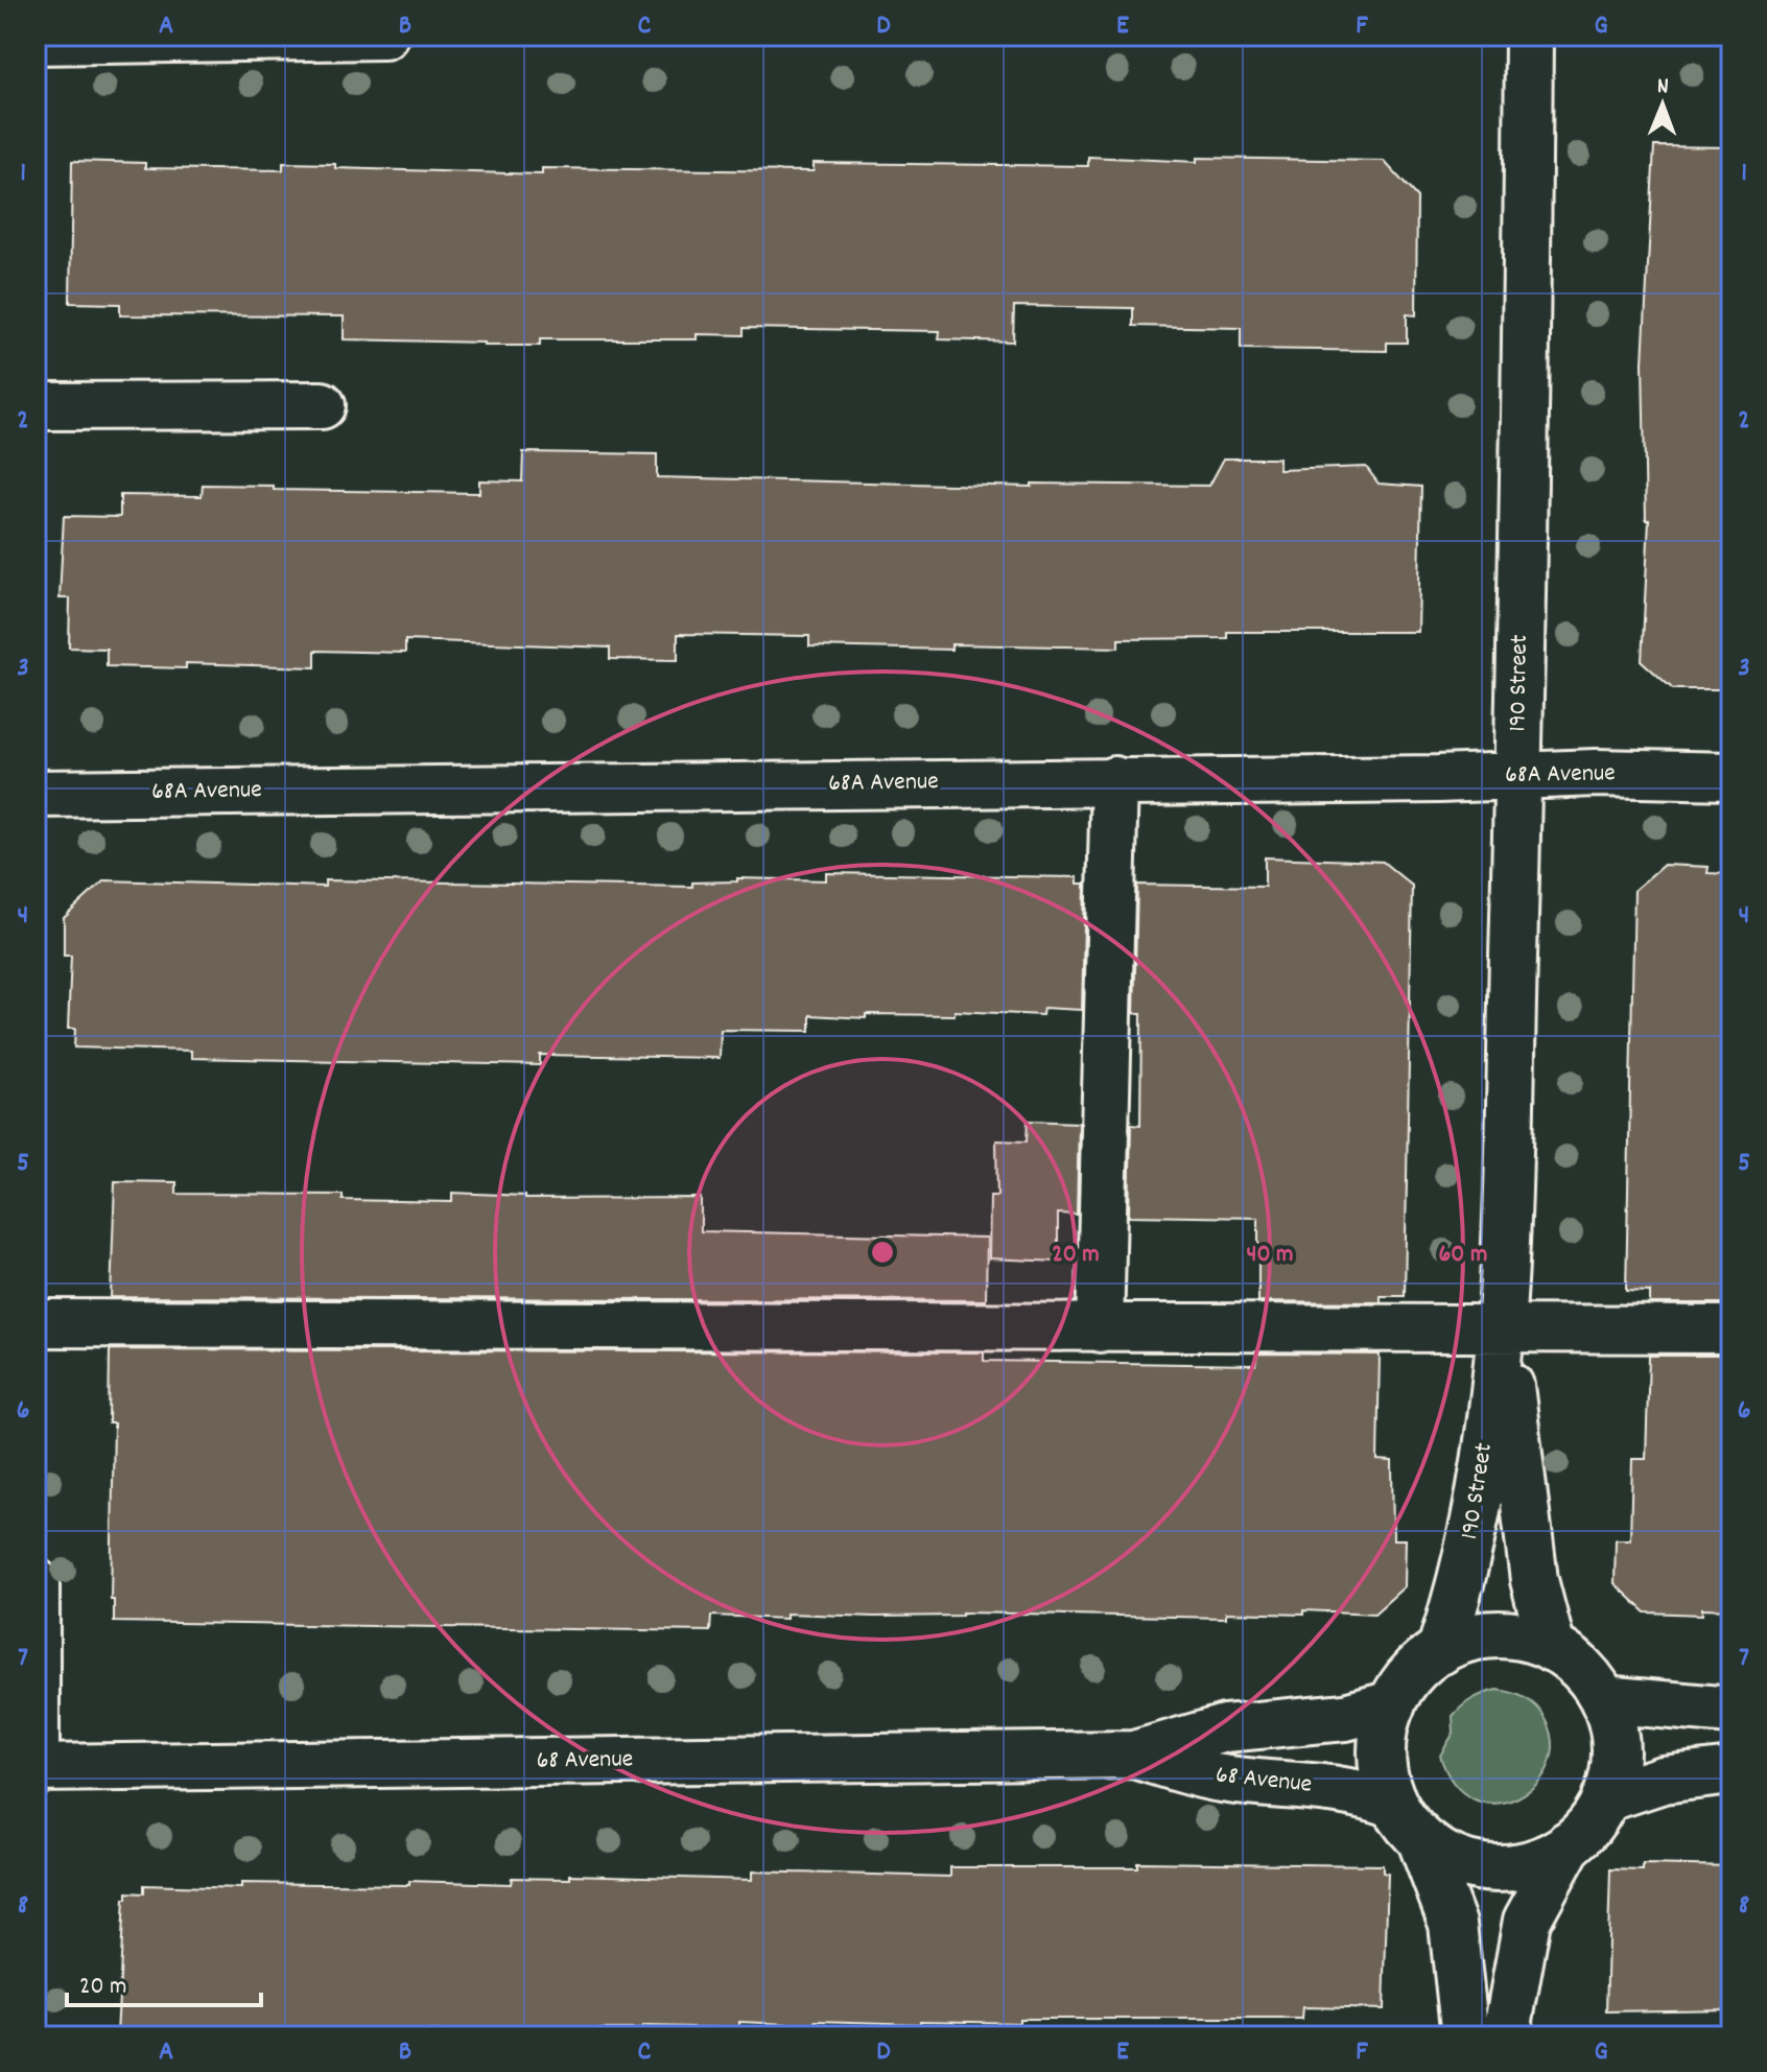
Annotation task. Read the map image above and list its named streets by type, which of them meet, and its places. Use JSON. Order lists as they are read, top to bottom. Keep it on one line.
{"streets":{"street":["190 Street","68A Avenue","68 Avenue"]},"crossings":[["190 Street","68A Avenue"],["190 Street","68 Avenue"]],"scale_bar":"20 m","north":"top","grid":{"columns":["A","B","C","D","E","F","G"],"rows":["1","2","3","4","5","6","7","8"]},"rings":["20 m","40 m","60 m"]}
